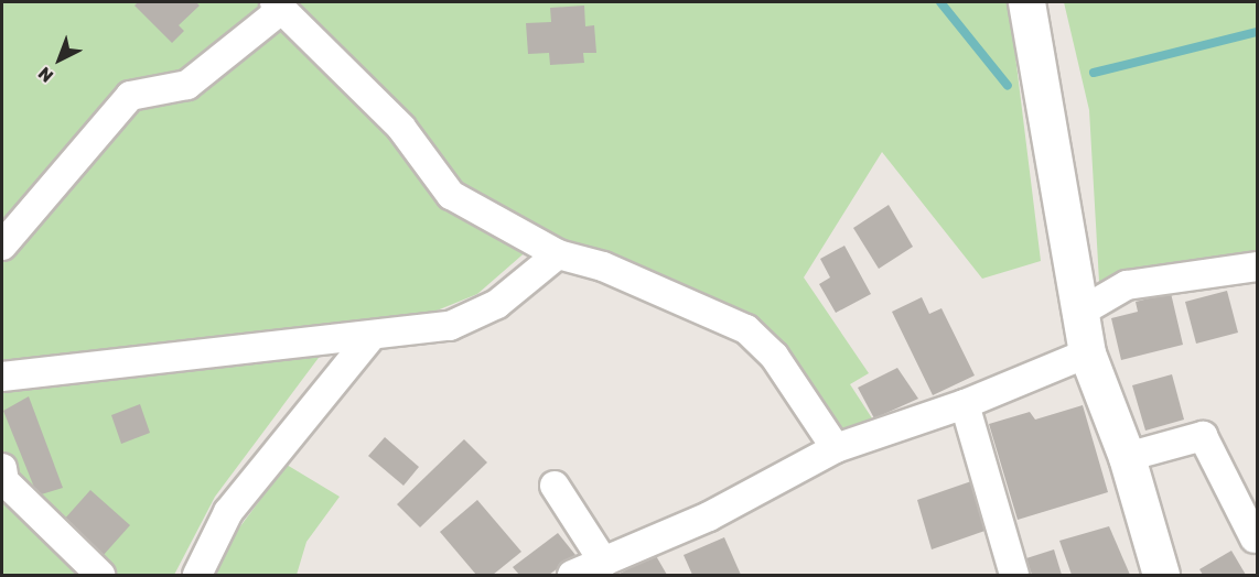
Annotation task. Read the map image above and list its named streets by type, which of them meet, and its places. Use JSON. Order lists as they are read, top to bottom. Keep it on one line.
{"north":"bottom left"}
